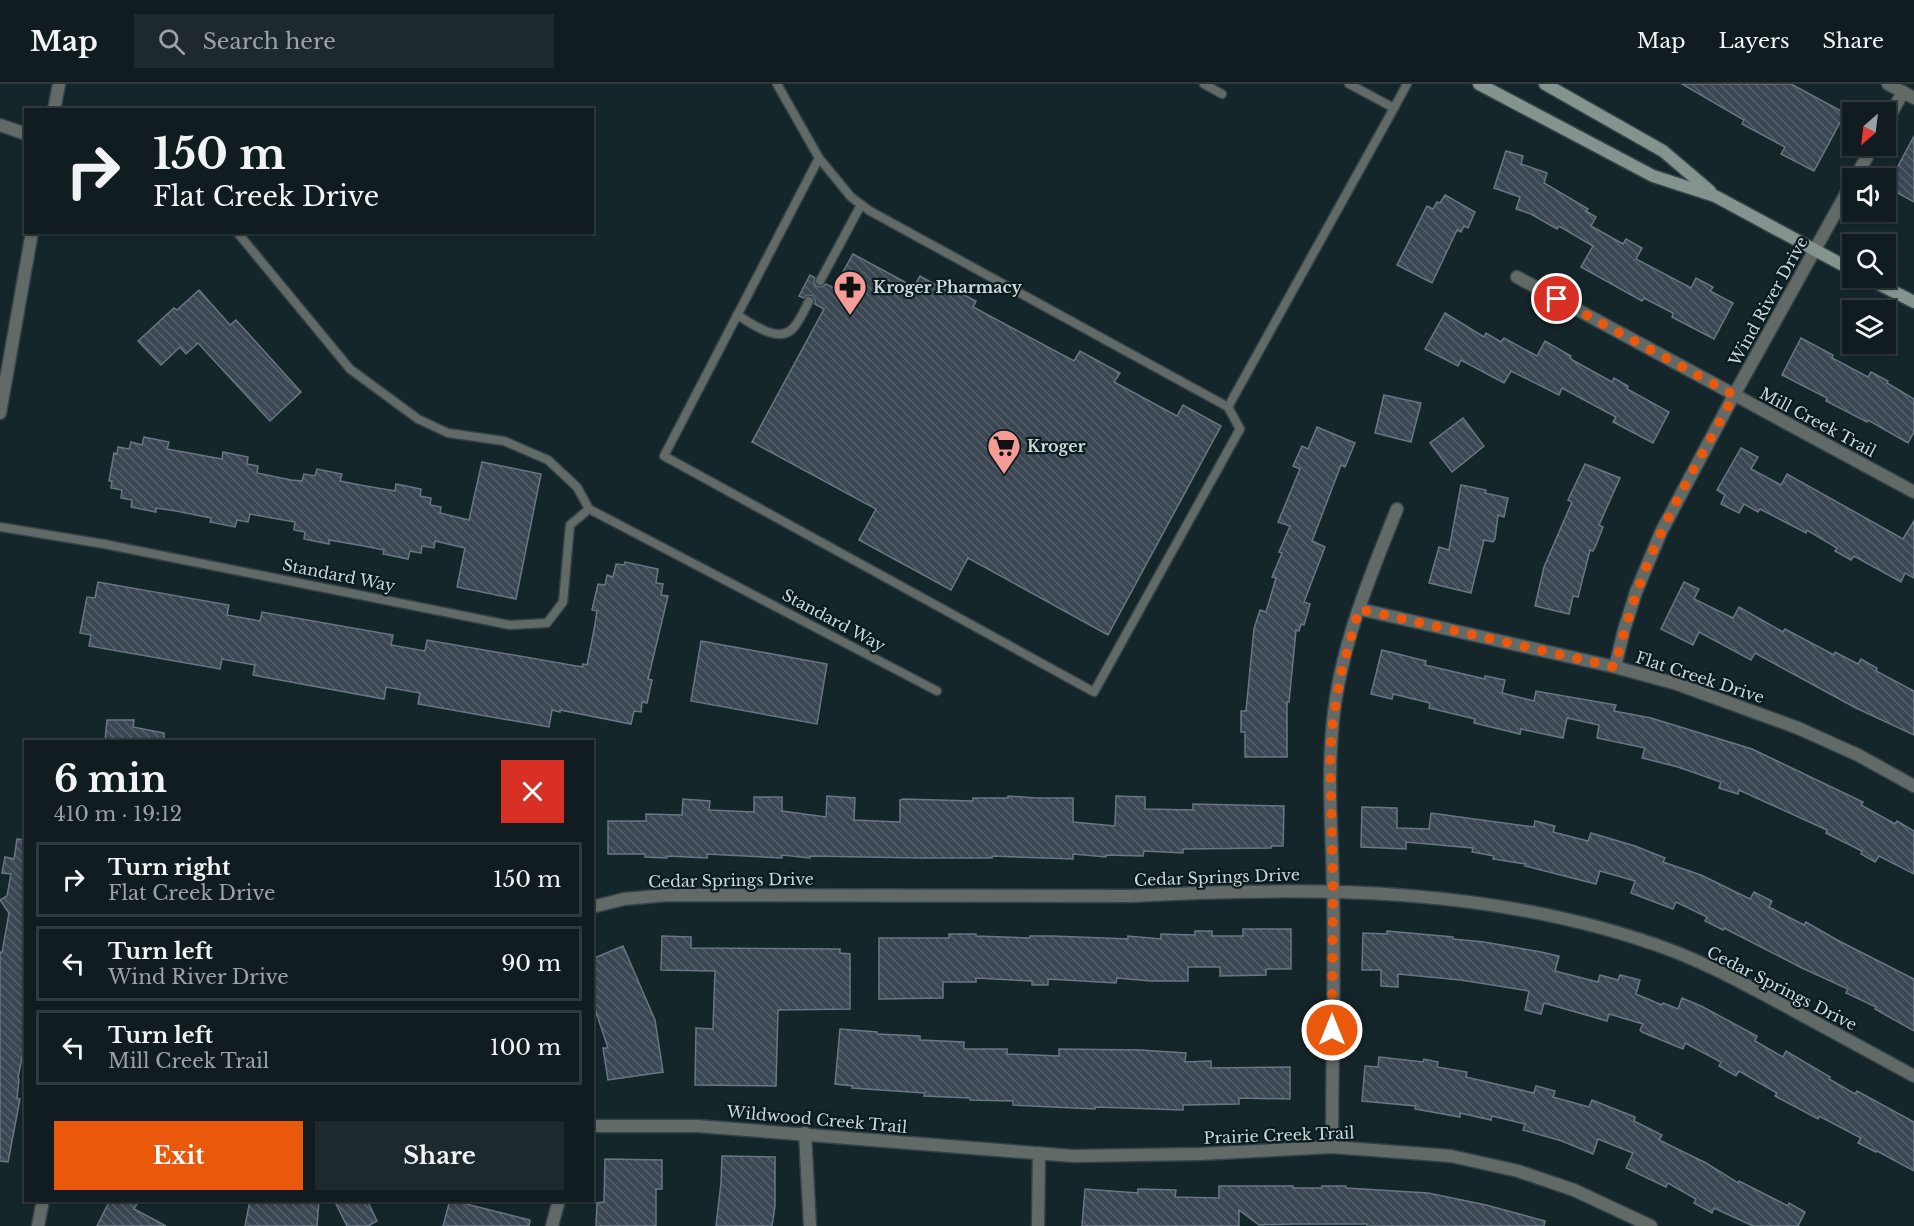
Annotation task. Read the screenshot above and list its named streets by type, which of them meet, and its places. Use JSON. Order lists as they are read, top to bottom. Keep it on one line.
{"streets":{"street":["Wind River Drive","Mill Creek Trail","Flat Creek Drive","Cedar Springs Drive","Wildwood Creek Trail","Prairie Creek Trail"],"lane":["Standard Way"]},"crossings":[["Wind River Drive","Mill Creek Trail"],["Wind River Drive","Flat Creek Drive"],["Wildwood Creek Trail","Prairie Creek Trail"]],"places":{"pharmacy":["Kroger Pharmacy"],"supermarket":["Kroger"]},"north":"bottom left","page":{"header":"Map","search":"Search here","nav":["Map","Layers","Share"],"turn":["150 m","Flat Creek Drive"],"heading":["6 min","410 m · 19:12"],"list":[{"name":"Turn right","note":"Flat Creek Drive","value":"150 m"},{"name":"Turn left","note":"Wind River Drive","value":"90 m"},{"name":"Turn left","note":"Mill Creek Trail","value":"100 m"}],"buttons":["Exit","Share"]}}
